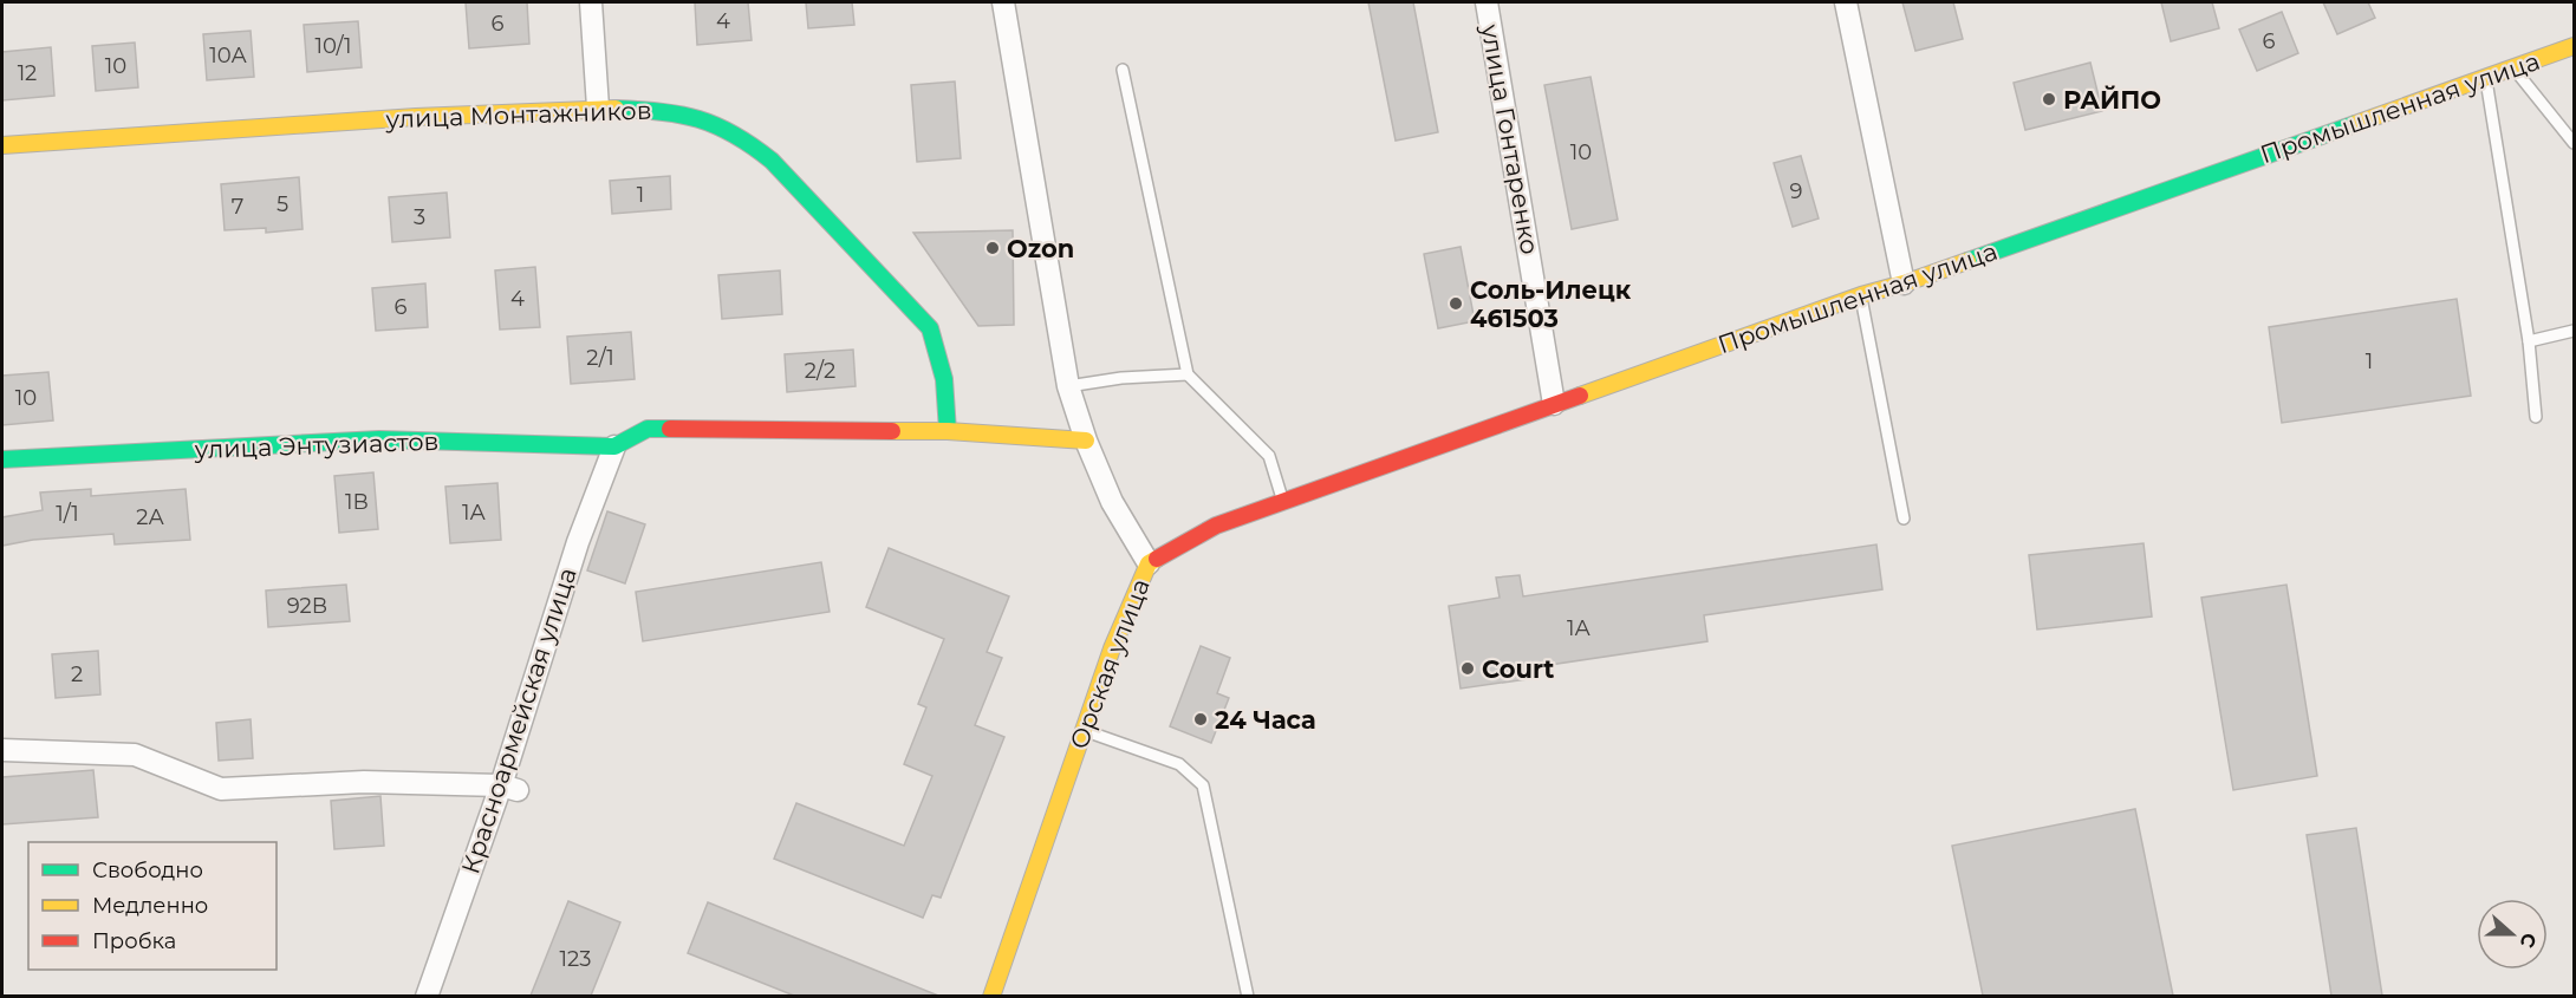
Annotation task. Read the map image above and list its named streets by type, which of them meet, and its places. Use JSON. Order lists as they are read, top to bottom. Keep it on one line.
{"streets":{"street":["Промышленная улица","улица Монтажников","улица Гонтаренко","улица Энтузиастов","Орская улица","Красноармейская улица"]},"crossings":[["Промышленная улица","улица Гонтаренко"],["Промышленная улица","Орская улица"],["улица Монтажников","улица Энтузиастов"],["улица Энтузиастов","Орская улица"],["улица Энтузиастов","Красноармейская улица"]],"places":["РАЙПО","Ozon","Соль-Илецк 461503","Court","24 Часа"],"house_numbers":["4","6","6","10/1","10А","10","12","10","9","1","5","7","3","4","6","2/1","1","2/2","10","1В","1А","1/1","2А","92В","1А","2","123"],"legend":["Свободно","Медленно","Пробка"],"north":"right"}
